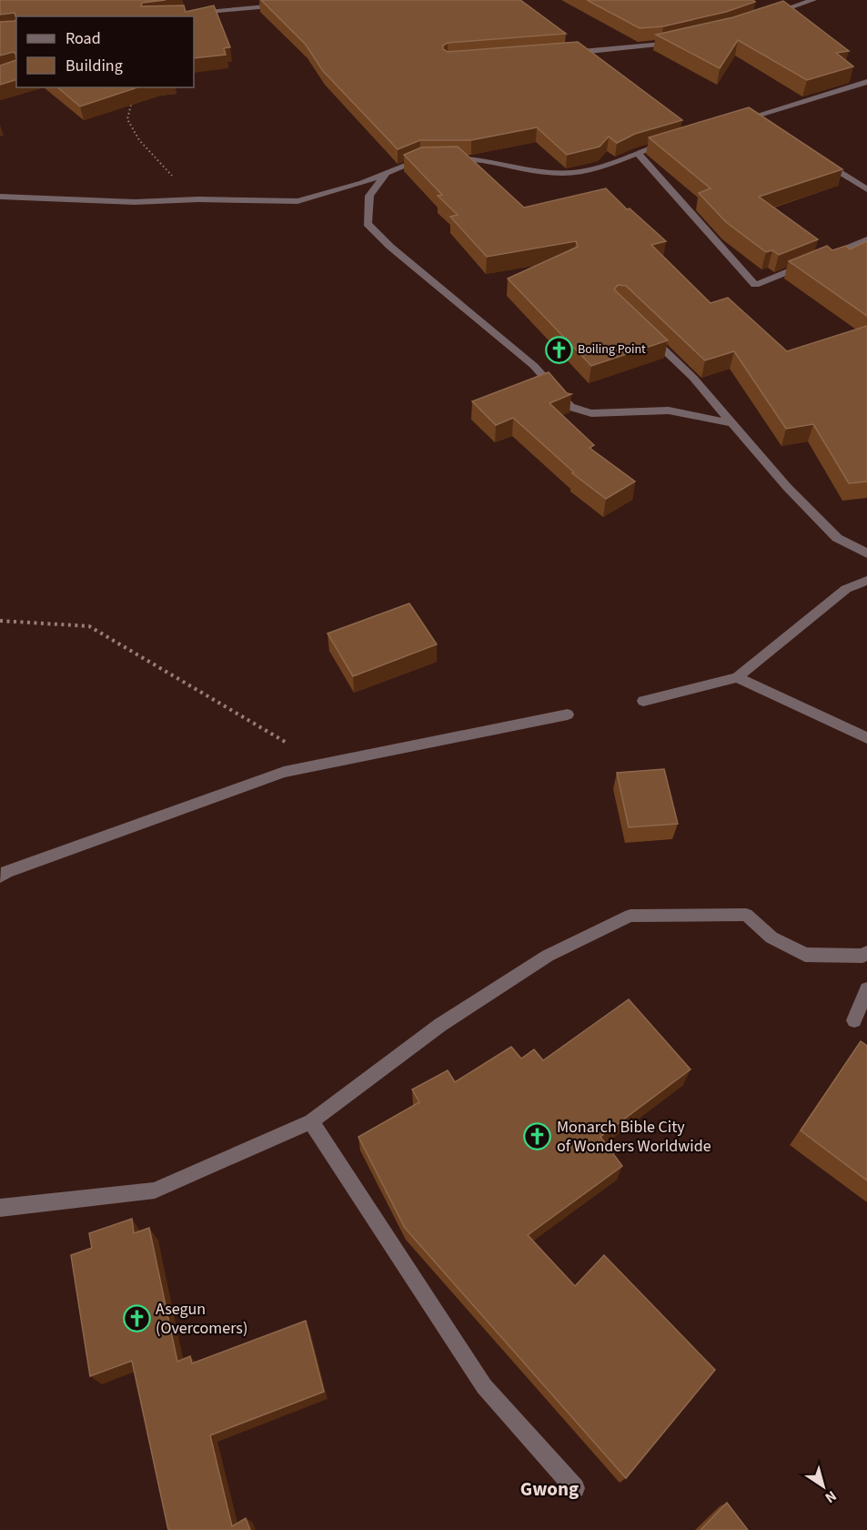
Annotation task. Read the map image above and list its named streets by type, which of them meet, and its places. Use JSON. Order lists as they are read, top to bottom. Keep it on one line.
{"districts":["Gwong"],"places":{"church":["Boiling Point","Monarch Bible City of Wonders Worldwide","Asegun (Overcomers)"]},"legend":["Road","Building"],"north":"bottom right"}
